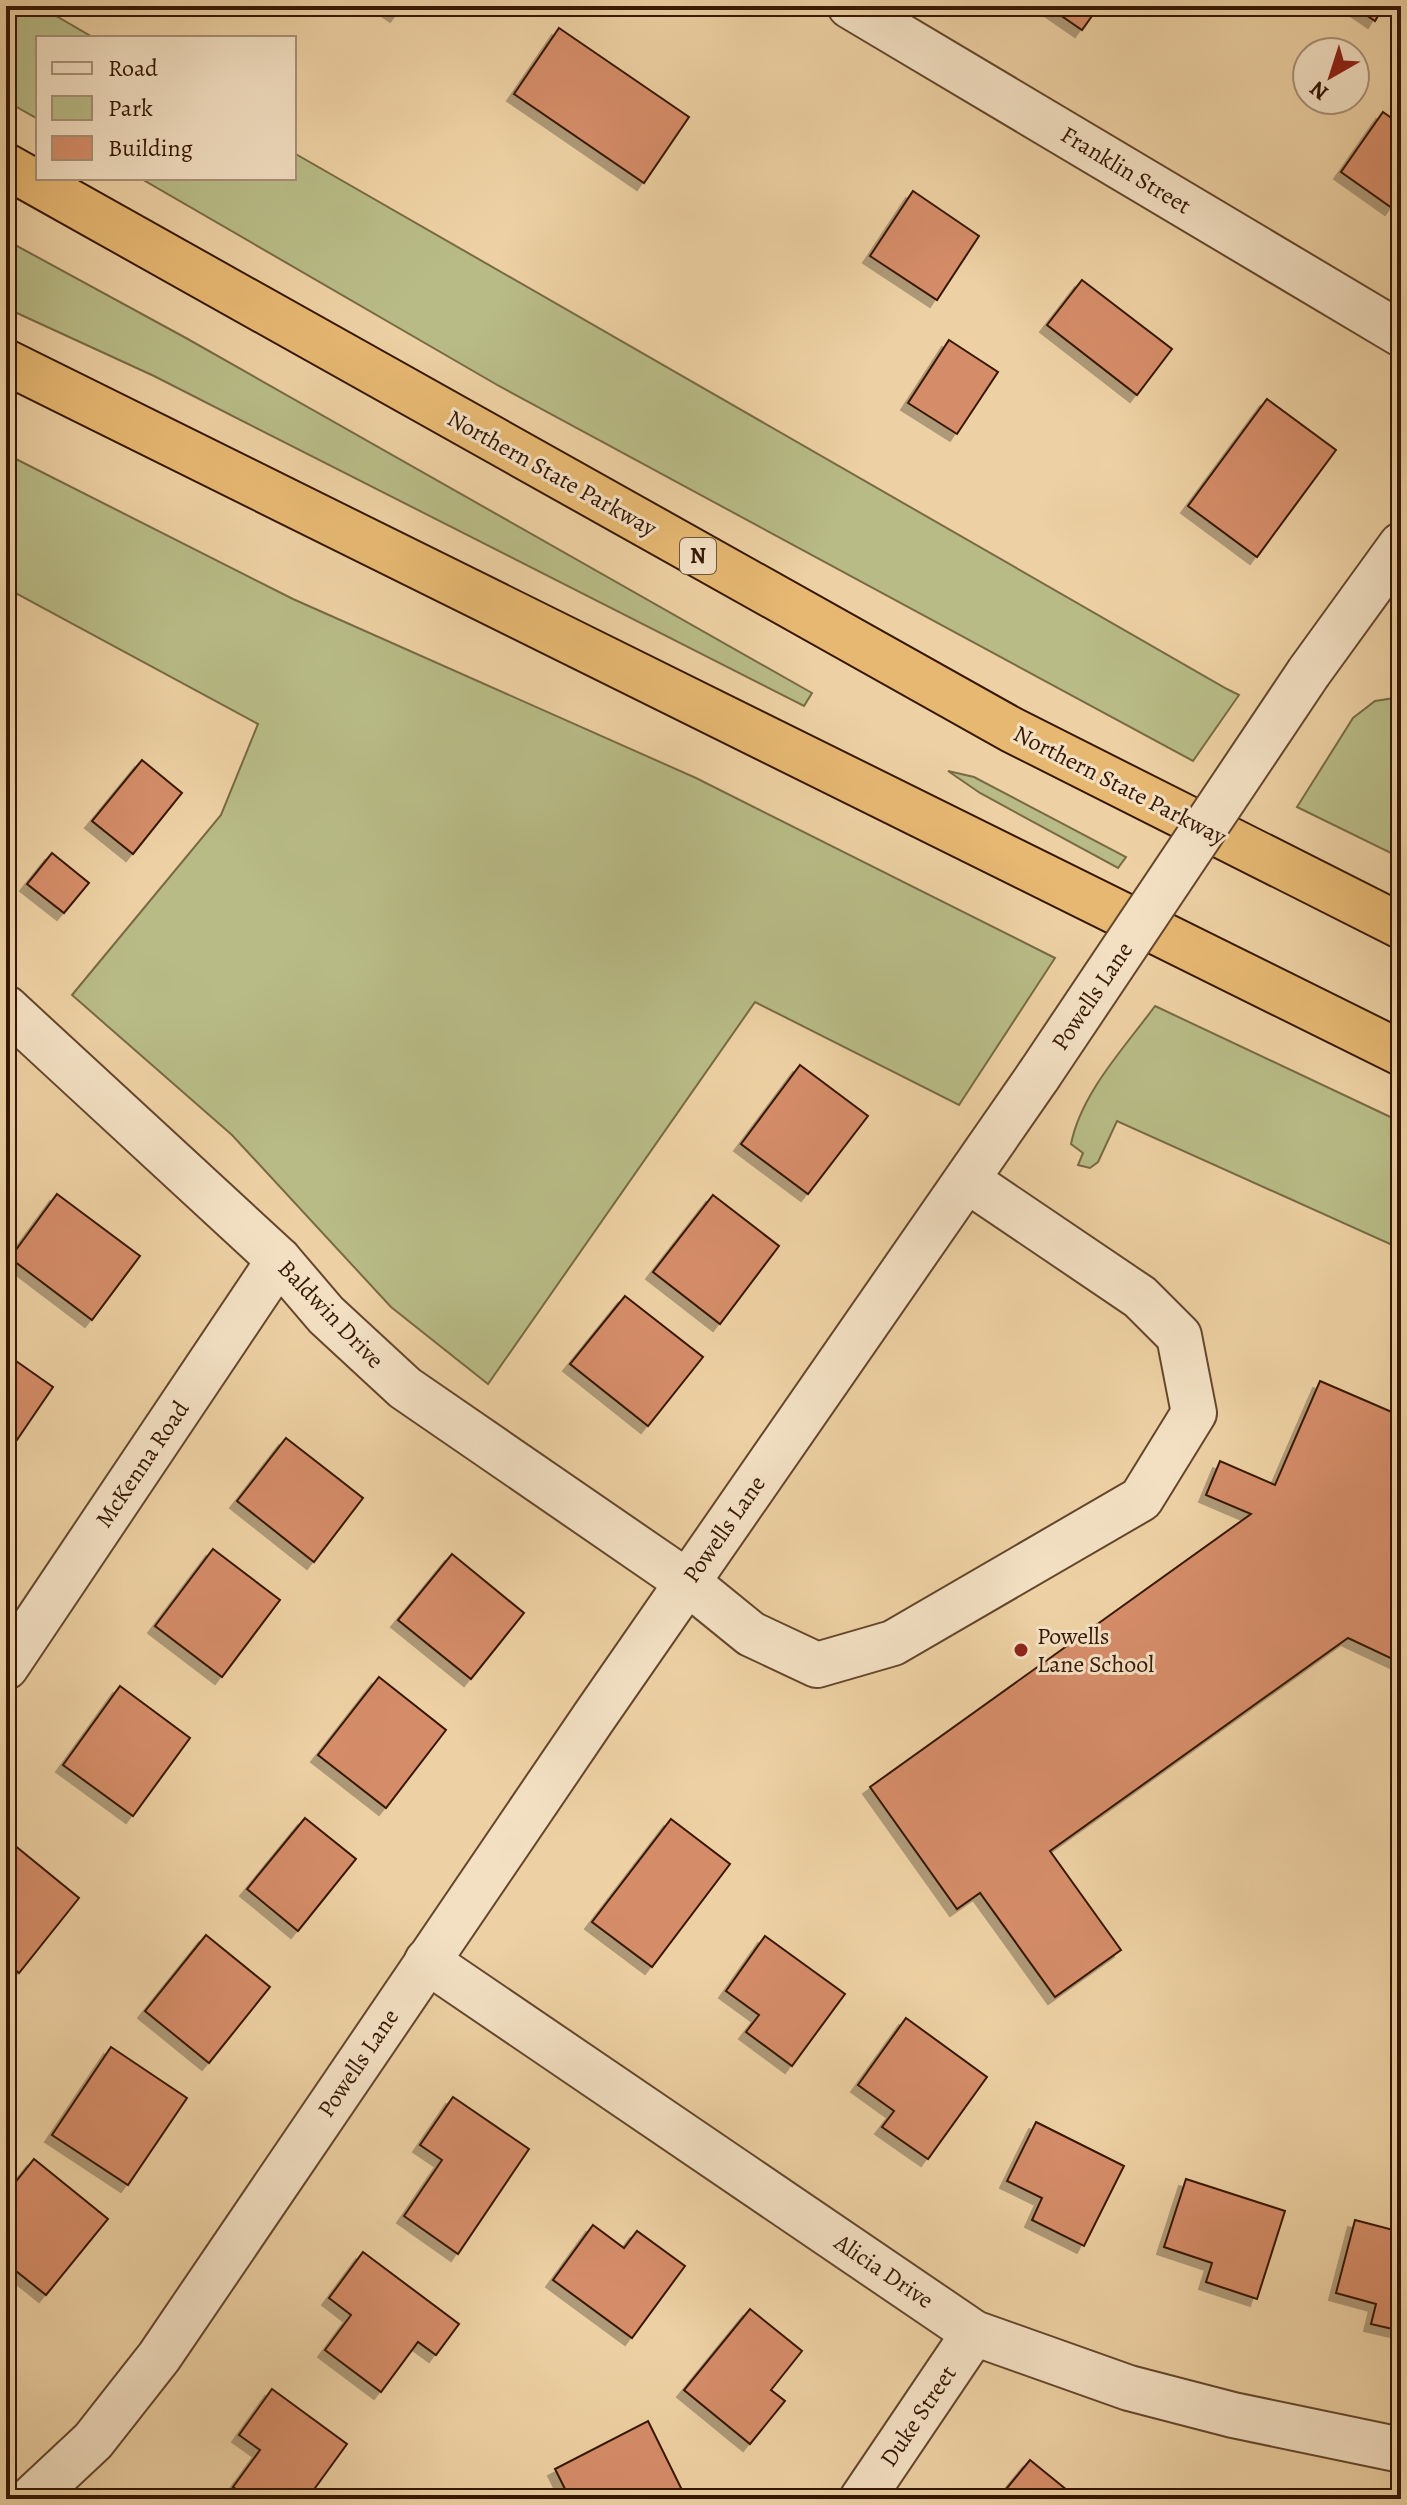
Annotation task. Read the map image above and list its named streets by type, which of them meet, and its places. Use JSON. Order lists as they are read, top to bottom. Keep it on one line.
{"streets":{"highway":["Northern State Parkway","N"],"street":["Franklin Street","Powells Lane","Baldwin Drive","McKenna Road","Alicia Drive","Duke Street"]},"crossings":[["Powells Lane","Baldwin Drive"],["Powells Lane","Alicia Drive"],["Baldwin Drive","McKenna Road"],["Alicia Drive","Duke Street"]],"places":["Powells Lane School"],"legend":["Road","Park","Building"],"north":"bottom left"}
